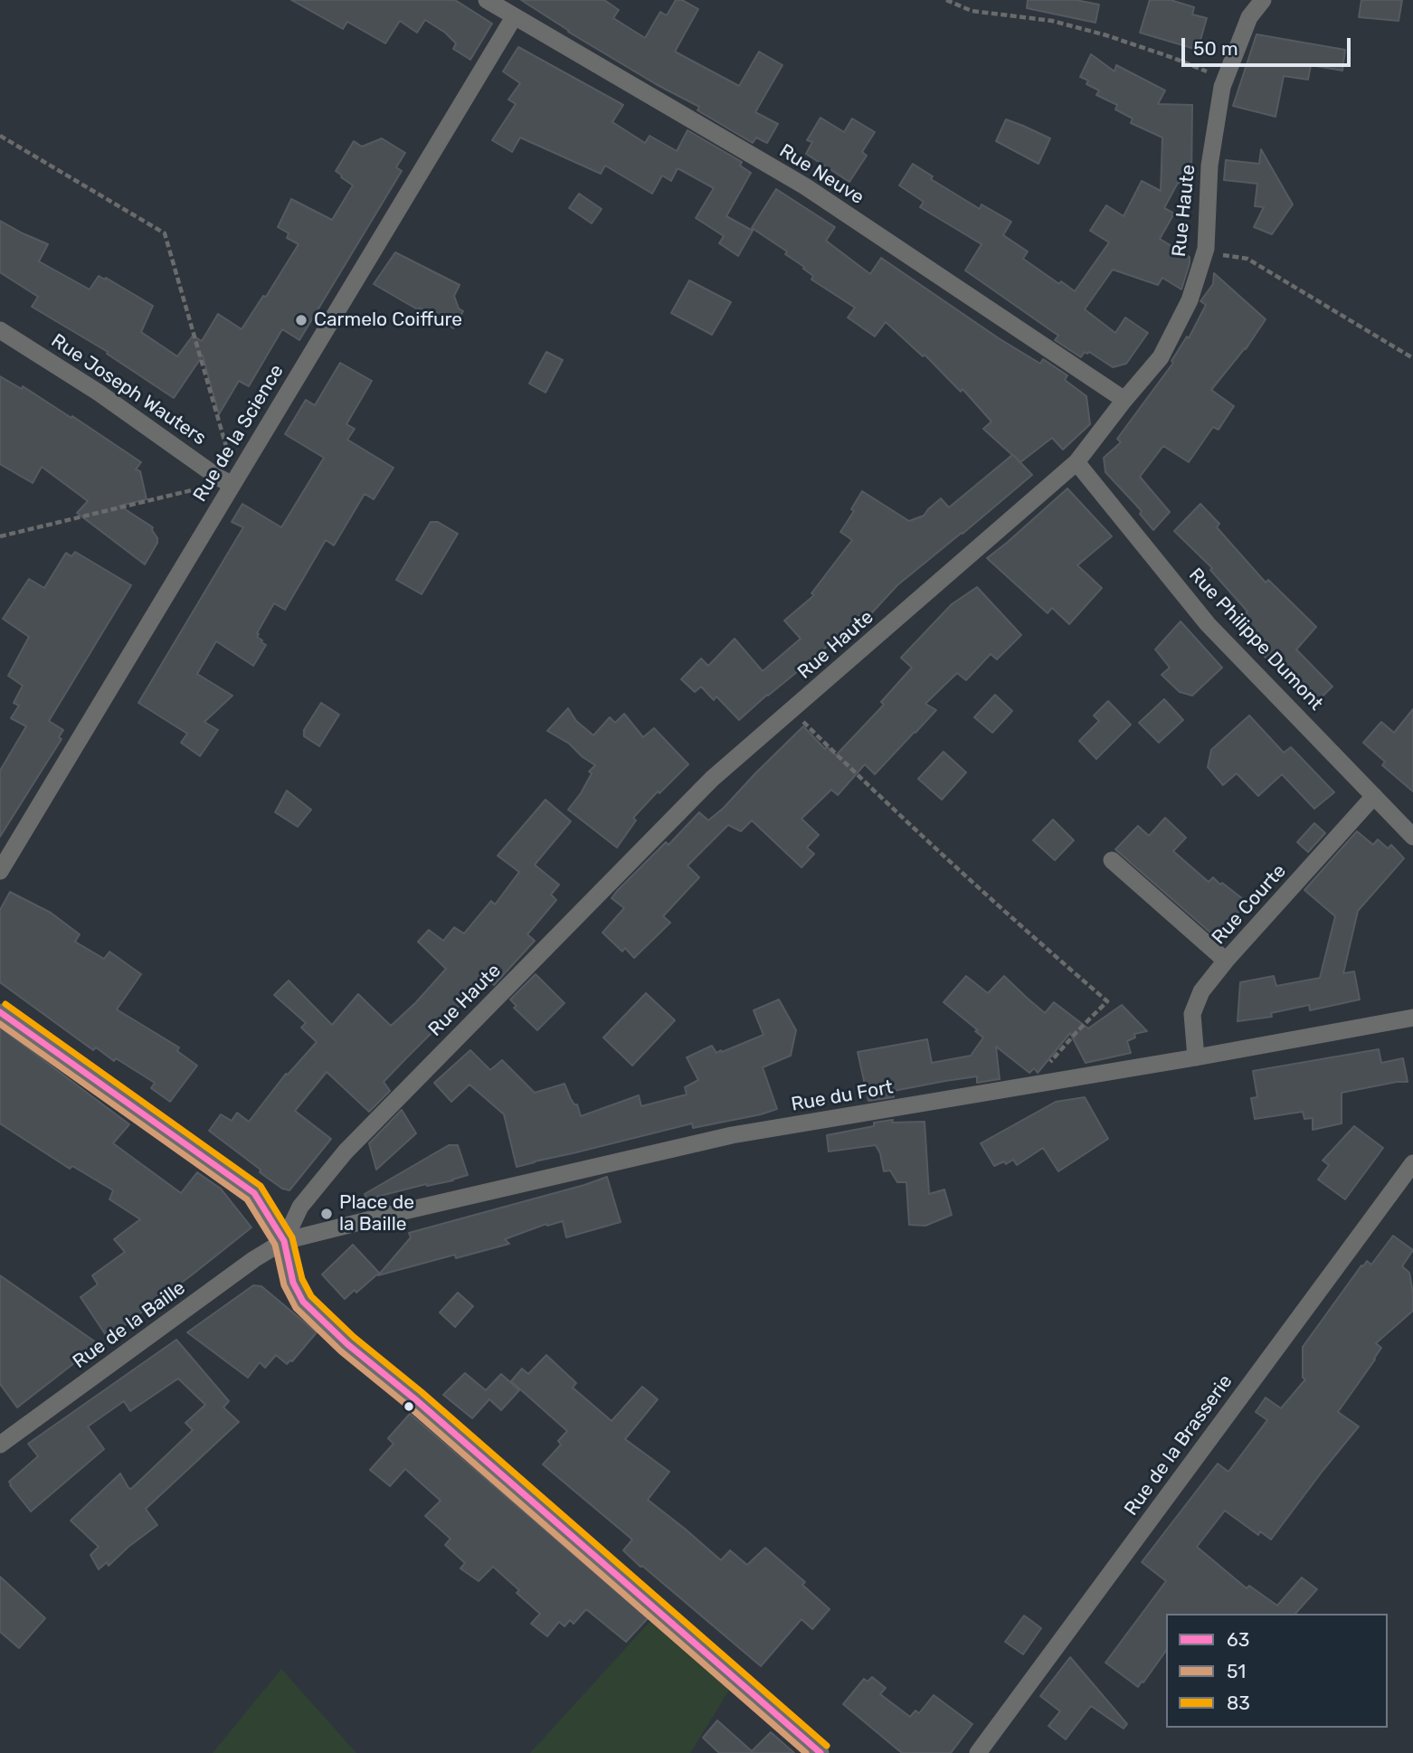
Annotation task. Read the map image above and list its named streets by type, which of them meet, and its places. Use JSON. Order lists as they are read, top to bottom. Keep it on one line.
{"streets":{"street":["Rue Neuve","Rue Haute","Rue Joseph Wauters","Rue de la Science","Rue Philippe Dumont","Rue Courte","Rue du Fort","Rue de la Baille","Rue de la Brasserie"]},"crossings":[["Rue Neuve","Rue Haute"],["Rue Neuve","Rue de la Science"],["Rue Haute","Rue Philippe Dumont"],["Rue Haute","Rue du Fort"],["Rue Haute","Rue de la Baille"],["Rue Joseph Wauters","Rue de la Science"],["Rue Philippe Dumont","Rue Courte"],["Rue Courte","Rue du Fort"],["Rue du Fort","Rue de la Baille"]],"places":["Carmelo Coiffure","Place de la Baille"],"lines":["transit line 83","transit line 63","transit line 51"],"legend":["63","51","83"],"scale_bar":"50 m"}
